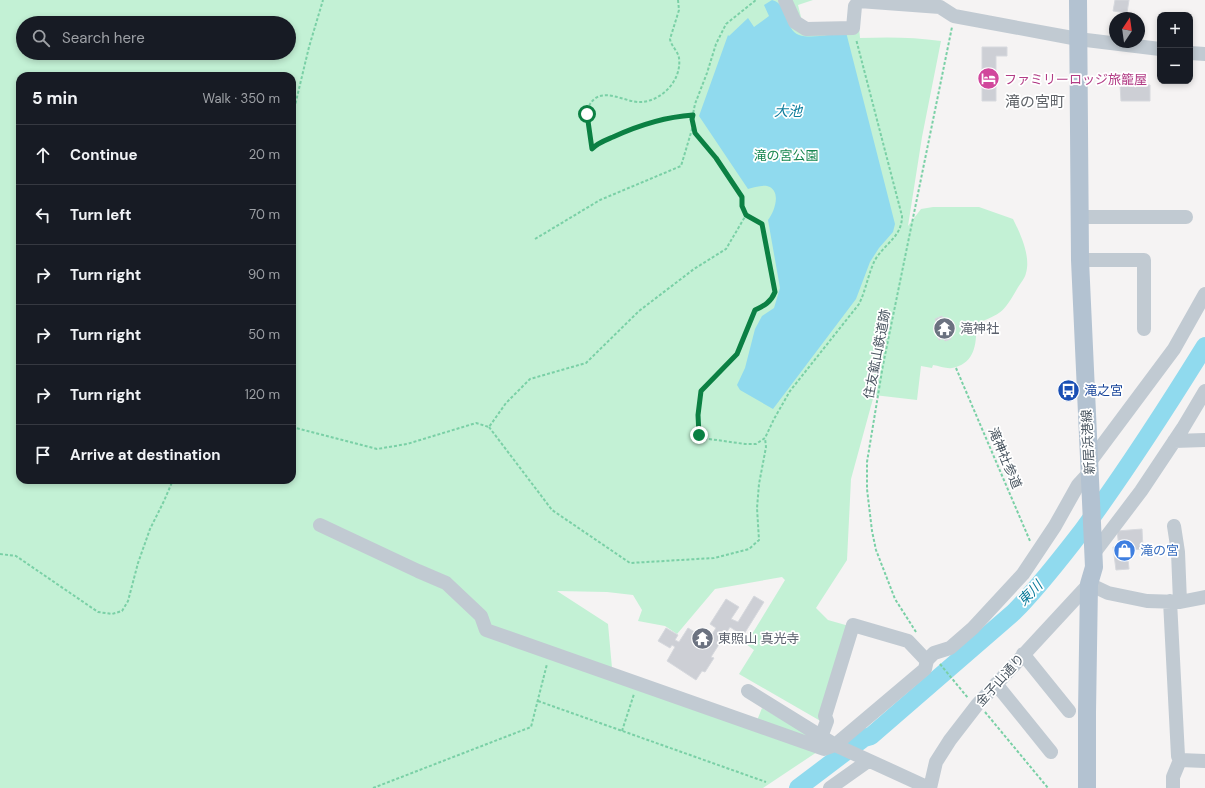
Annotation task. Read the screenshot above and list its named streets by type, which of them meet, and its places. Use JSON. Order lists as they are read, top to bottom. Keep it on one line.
{"streets":{"main road":["新居浜港線"],"street":["金子山通り"],"path":["住友鉱山鉄道跡","滝神社参道"]},"crossings":[["新居浜港線","金子山通り"]],"districts":["滝の宮町"],"water":["大池","東川"],"parks":["滝の宮公園"],"places":{"hotel":["ファミリーロッジ旅籠屋"],"temple":["滝神社","東照山 真光寺"],"bus stop":["滝之宮"],"shop":["滝の宮"]},"north":"top","page":{"map_buttons":["+","−"],"search":"Search here","heading":["5 min","Walk · 350 m"],"list":[["Continue","20 m"],["Turn left","70 m"],["Turn right","90 m"],["Turn right","50 m"],["Turn right","120 m"],"Arrive at destination"]}}
